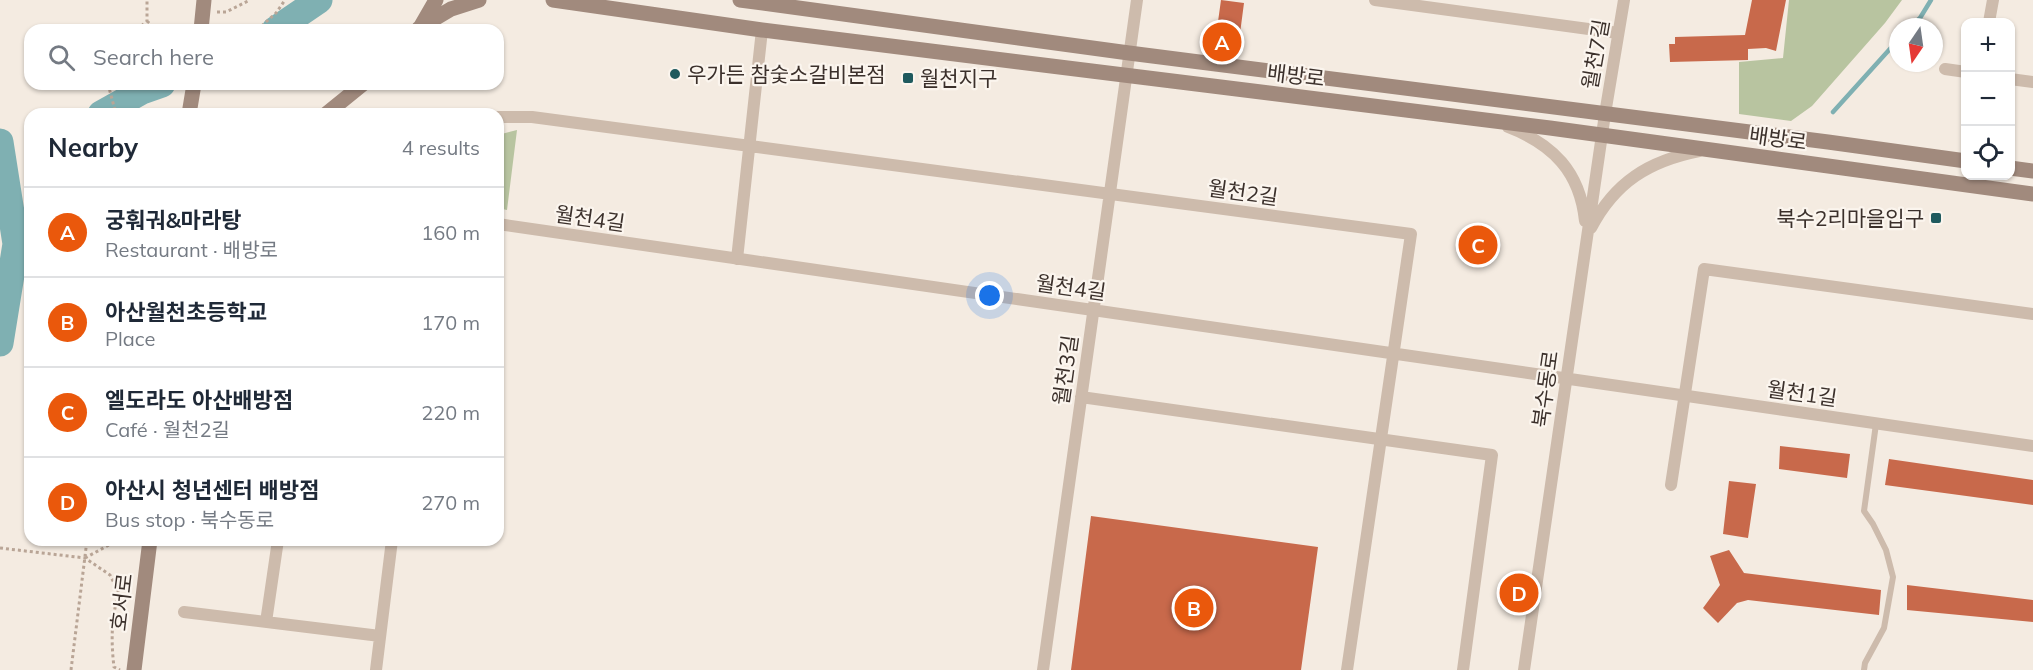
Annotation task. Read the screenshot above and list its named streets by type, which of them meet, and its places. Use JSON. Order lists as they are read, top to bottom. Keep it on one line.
{"streets":{"street":["월천7길","배방로","월천2길","월천4길","월천3길","북수동로","월천1길","호서로"]},"crossings":[["월천7길","배방로"],["월천7길","북수동로"],["배방로","월천3길"],["배방로","북수동로"],["월천2길","월천4길"],["월천2길","월천3길"],["월천4길","월천3길"],["월천4길","북수동로"],["월천4길","월천1길"],["북수동로","월천1길"]],"places":{"other":["우가든 참숯소갈비본점"],"transit":["월천지구","북수2리마을입구"]},"north":"bottom","page":{"map_buttons":["+","−"],"pins":["A","C","D","B"],"search":"Search here","heading":["Nearby","4 results"],"list":[{"mark":"A","name":"궁훠궈&마라탕","note":"Restaurant · 배방로","value":"160 m"},{"mark":"B","name":"아산월천초등학교","note":"Place","value":"170 m"},{"mark":"C","name":"엘도라도 아산배방점","note":"Café · 월천2길","value":"220 m"},{"mark":"D","name":"아산시 청년센터 배방점","note":"Bus stop · 북수동로","value":"270 m"}]}}
